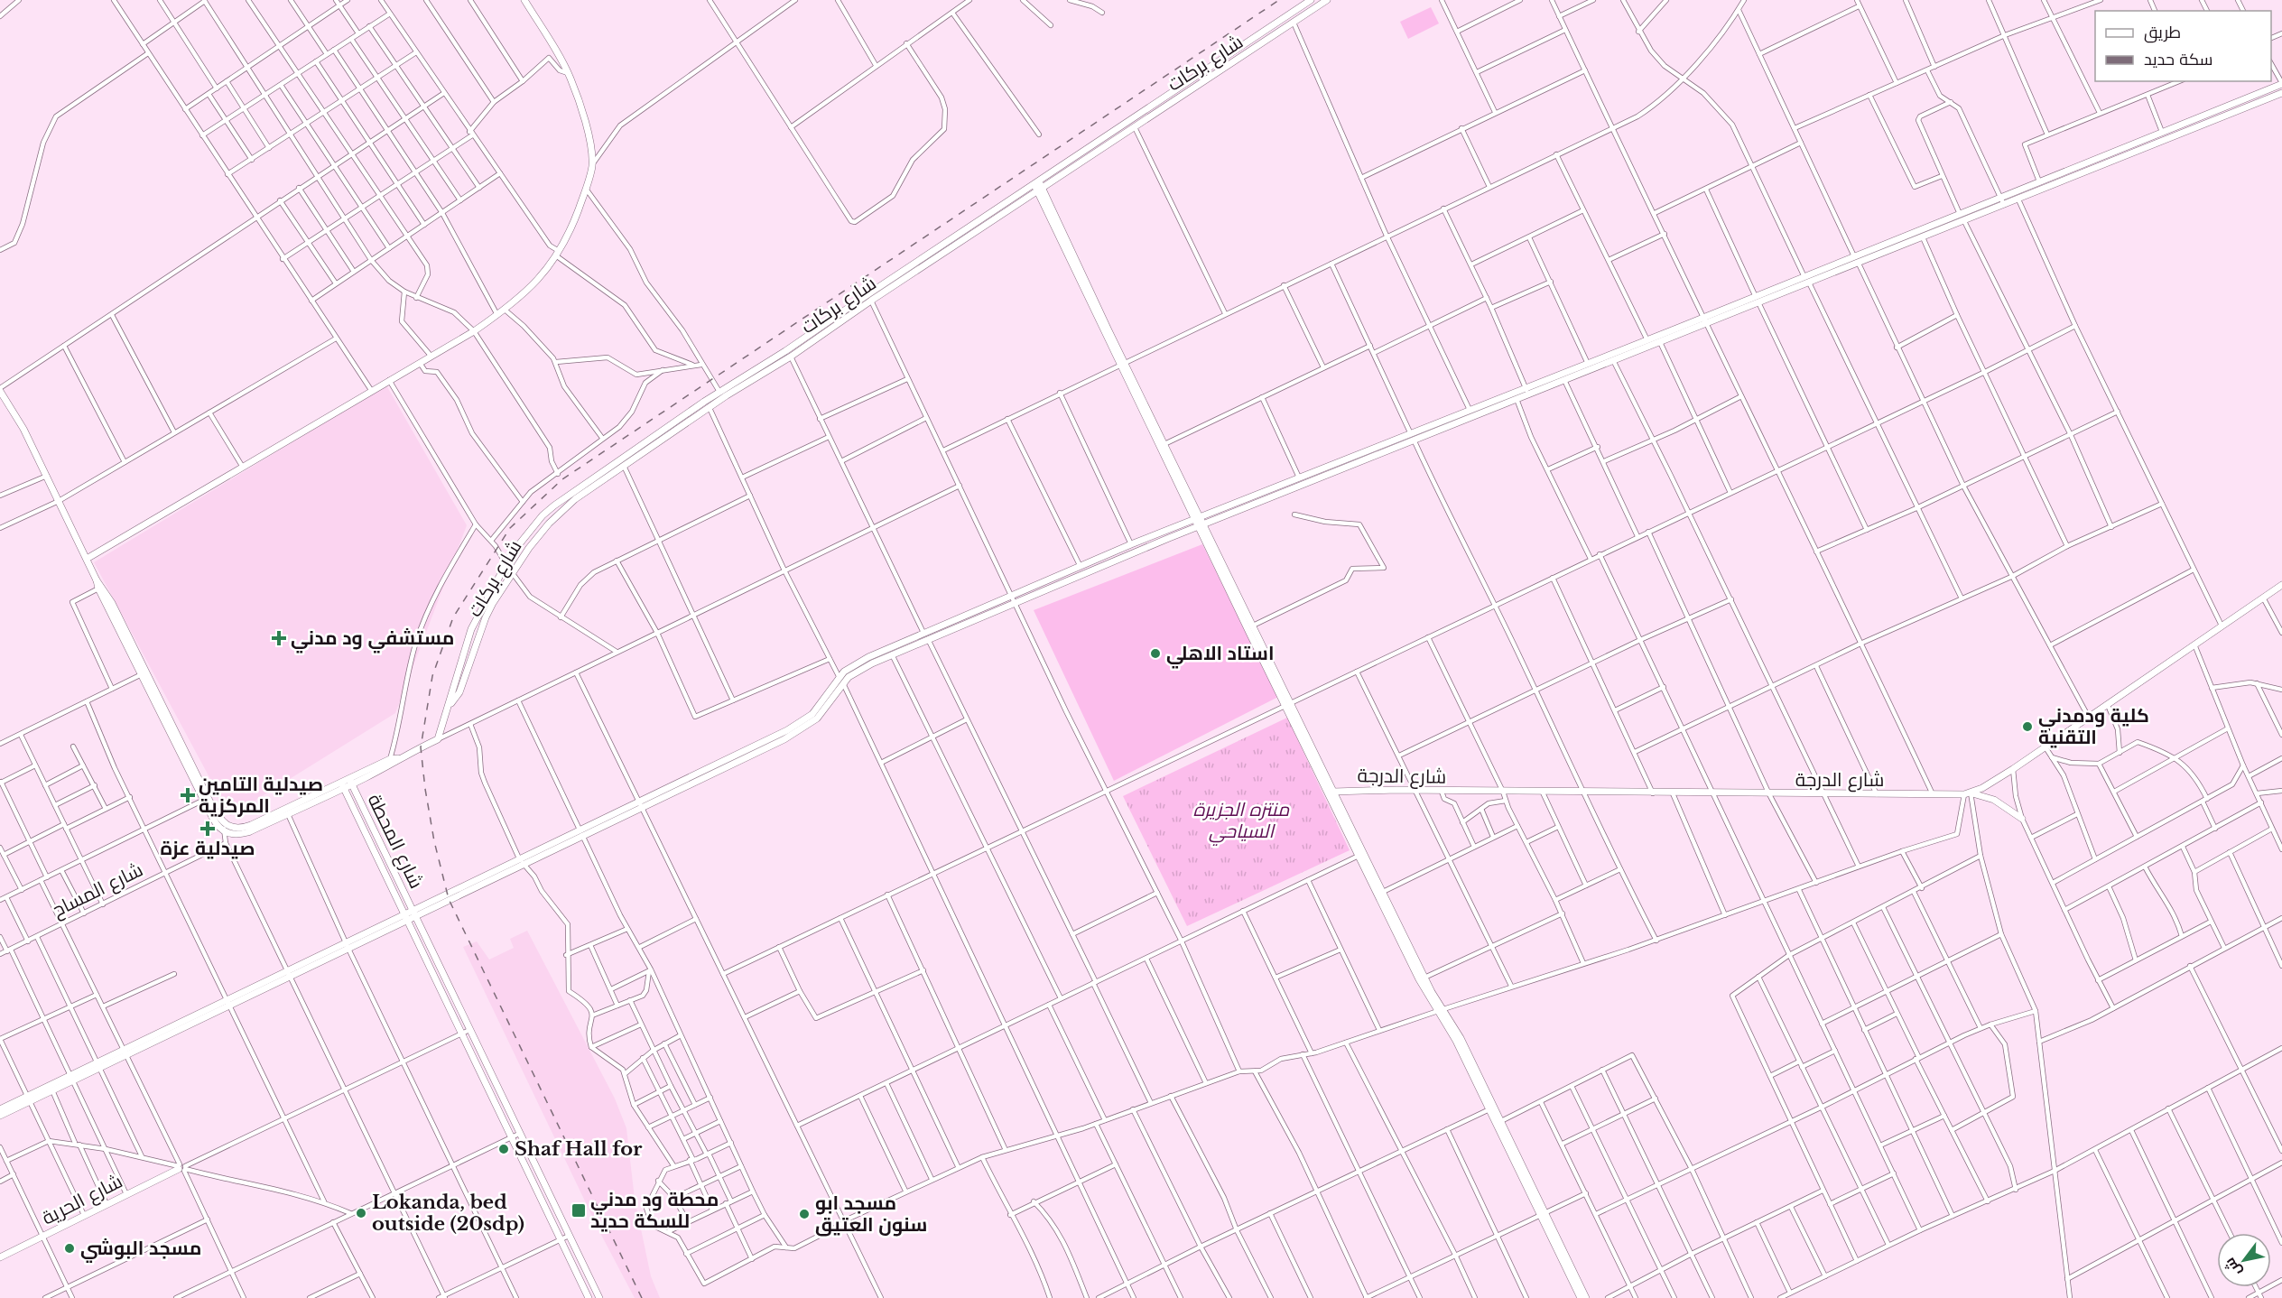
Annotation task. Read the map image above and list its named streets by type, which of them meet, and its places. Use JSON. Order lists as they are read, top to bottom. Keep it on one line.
{"streets":{"street":["شارع بركات","شارع الدرجة","شارع المحطة","شارع المساح","شارع الحرية"]},"parks":["منتزه الجزيرة السياحي"],"places":{"health":["مستشفي ود مدني","صيدلية التامين المركزية","صيدلية عزة"],"other":["استاد الاهلي","كلية ودمدني التقنية","Shaf Hall for","Lokanda, bed outside (20sdp)","مسجد ابو سنون العتيق","مسجد البوشي"],"transit":["محطة ود مدني للسكة حديد"]},"legend":["طريق","سكة حديد"],"north":"bottom left"}
